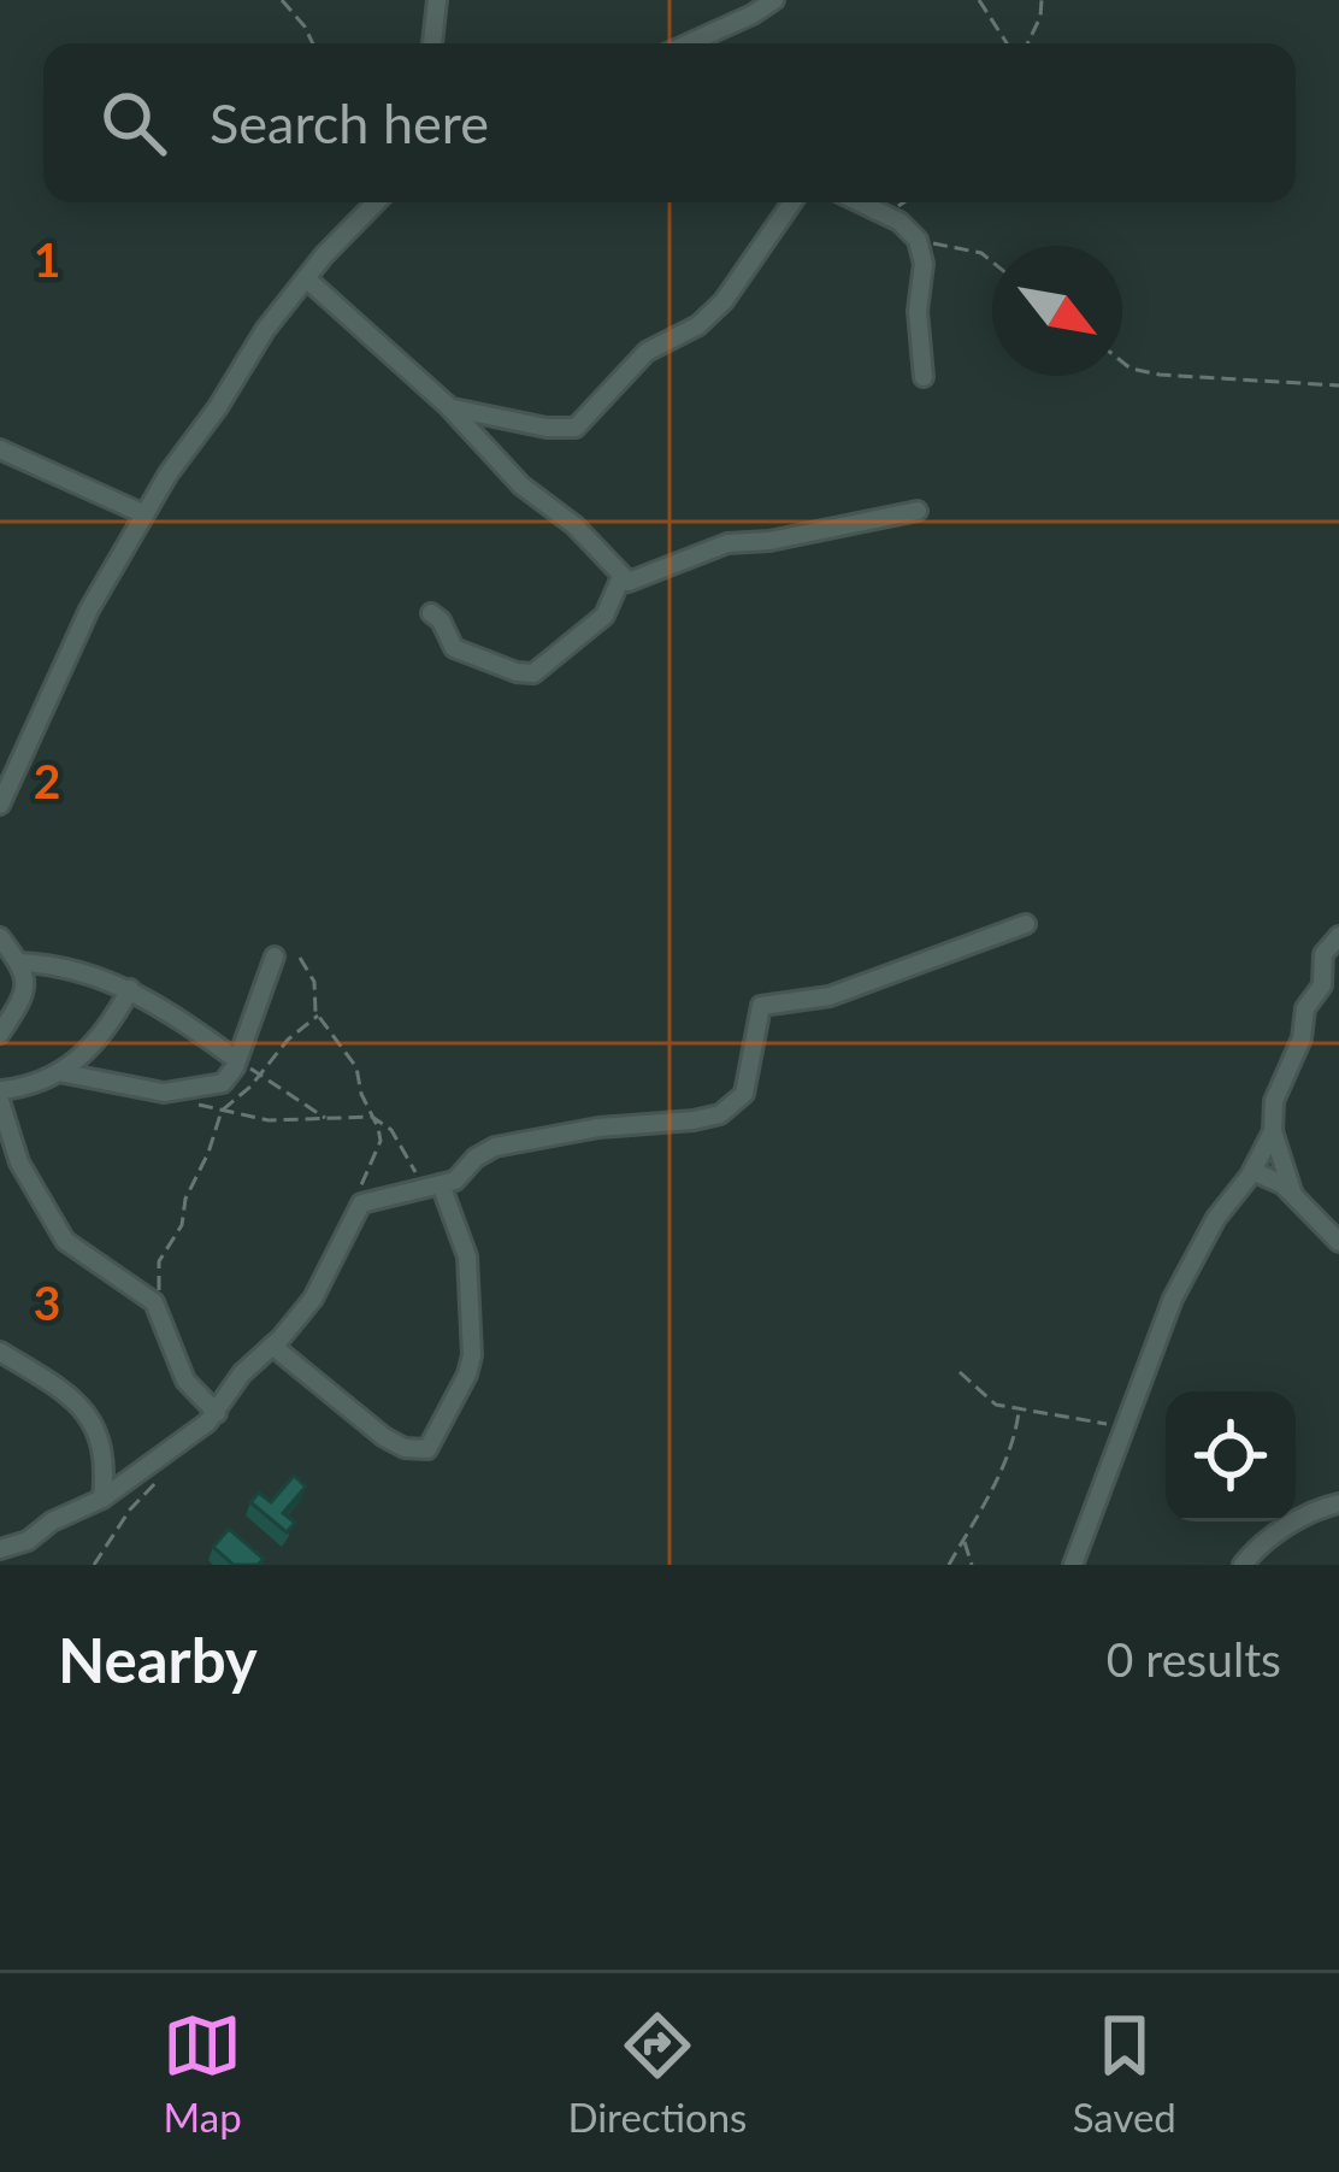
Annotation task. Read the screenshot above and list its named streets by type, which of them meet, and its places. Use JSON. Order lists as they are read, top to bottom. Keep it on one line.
{"north":"bottom right","page":{"search":"Search here","heading":["Nearby","0 results"],"nav":["Map","Directions","Saved"]},"grid":{"rows":["1","2","3"]}}
